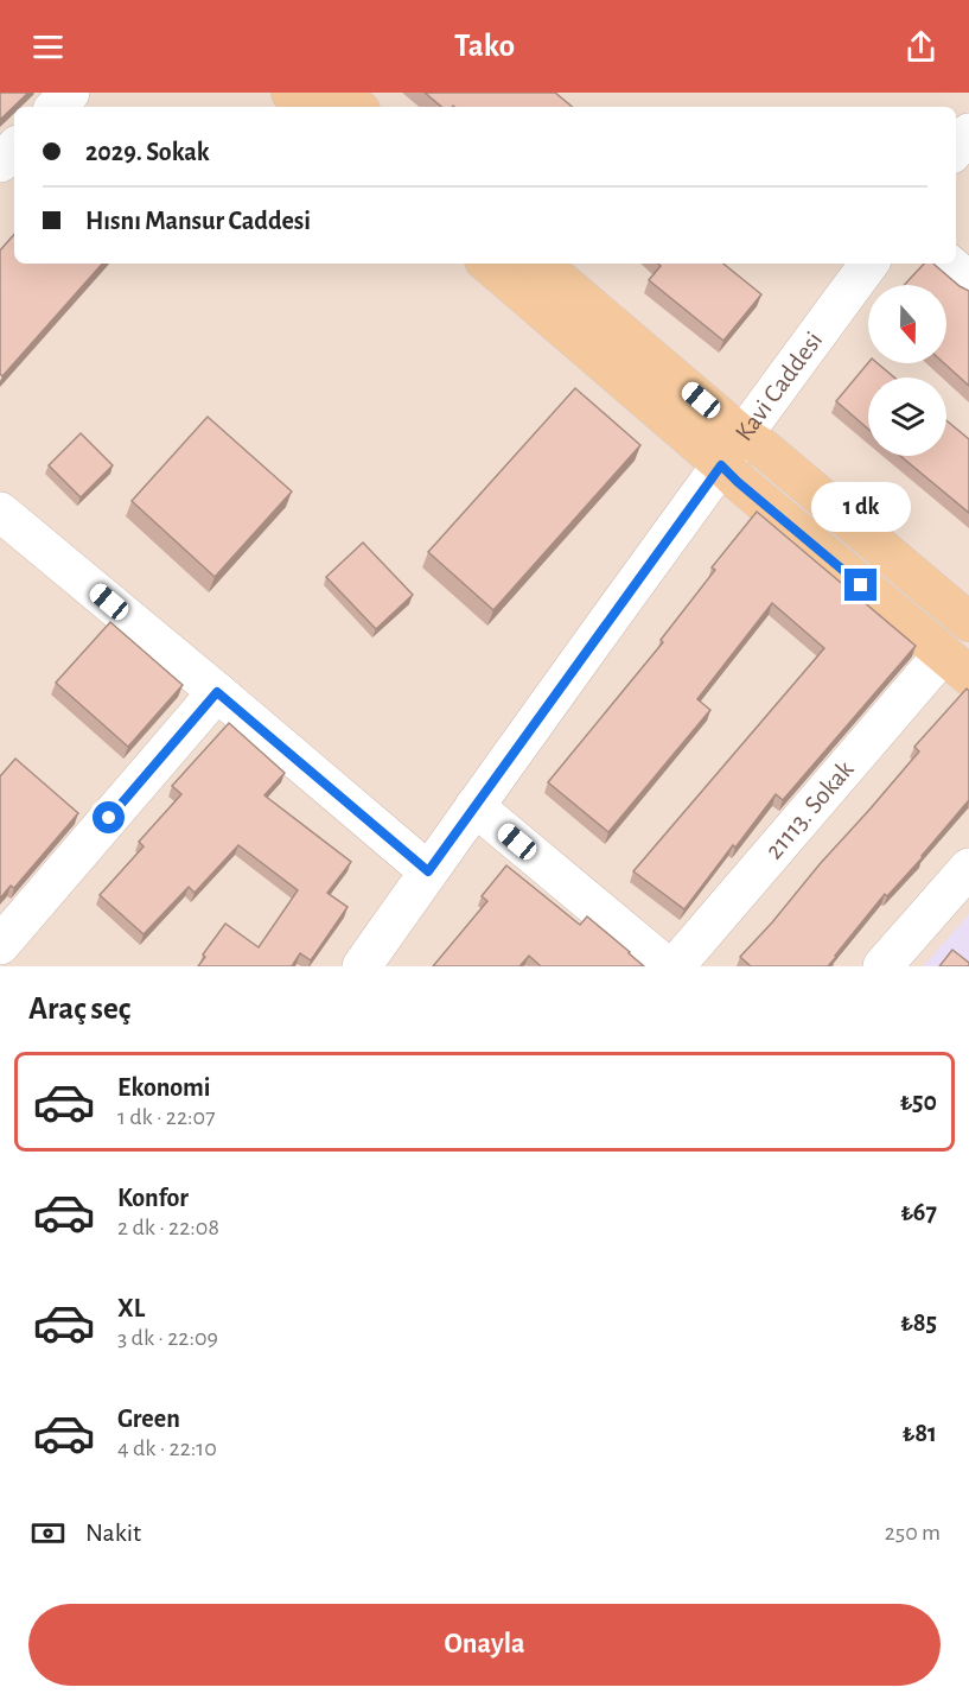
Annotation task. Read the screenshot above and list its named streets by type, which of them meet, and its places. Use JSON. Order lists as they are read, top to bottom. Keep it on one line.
{"streets":{"street":["Kavi Caddesi","21113. Sokak"]},"north":"bottom","page":{"header":"Tako","banner":["2029. Sokak","Hısnı Mansur Caddesi"],"bubble":"1 dk","heading":"Araç seç","list":[{"name":"Ekonomi","note":"1 dk · 22:07","value":"₺50"},{"name":"Konfor","note":"2 dk · 22:08","value":"₺67"},{"name":"XL","note":"3 dk · 22:09","value":"₺85"},{"name":"Green","note":"4 dk · 22:10","value":"₺81"}],"pay":["Nakit","250 m"],"buttons":"Onayla"}}
